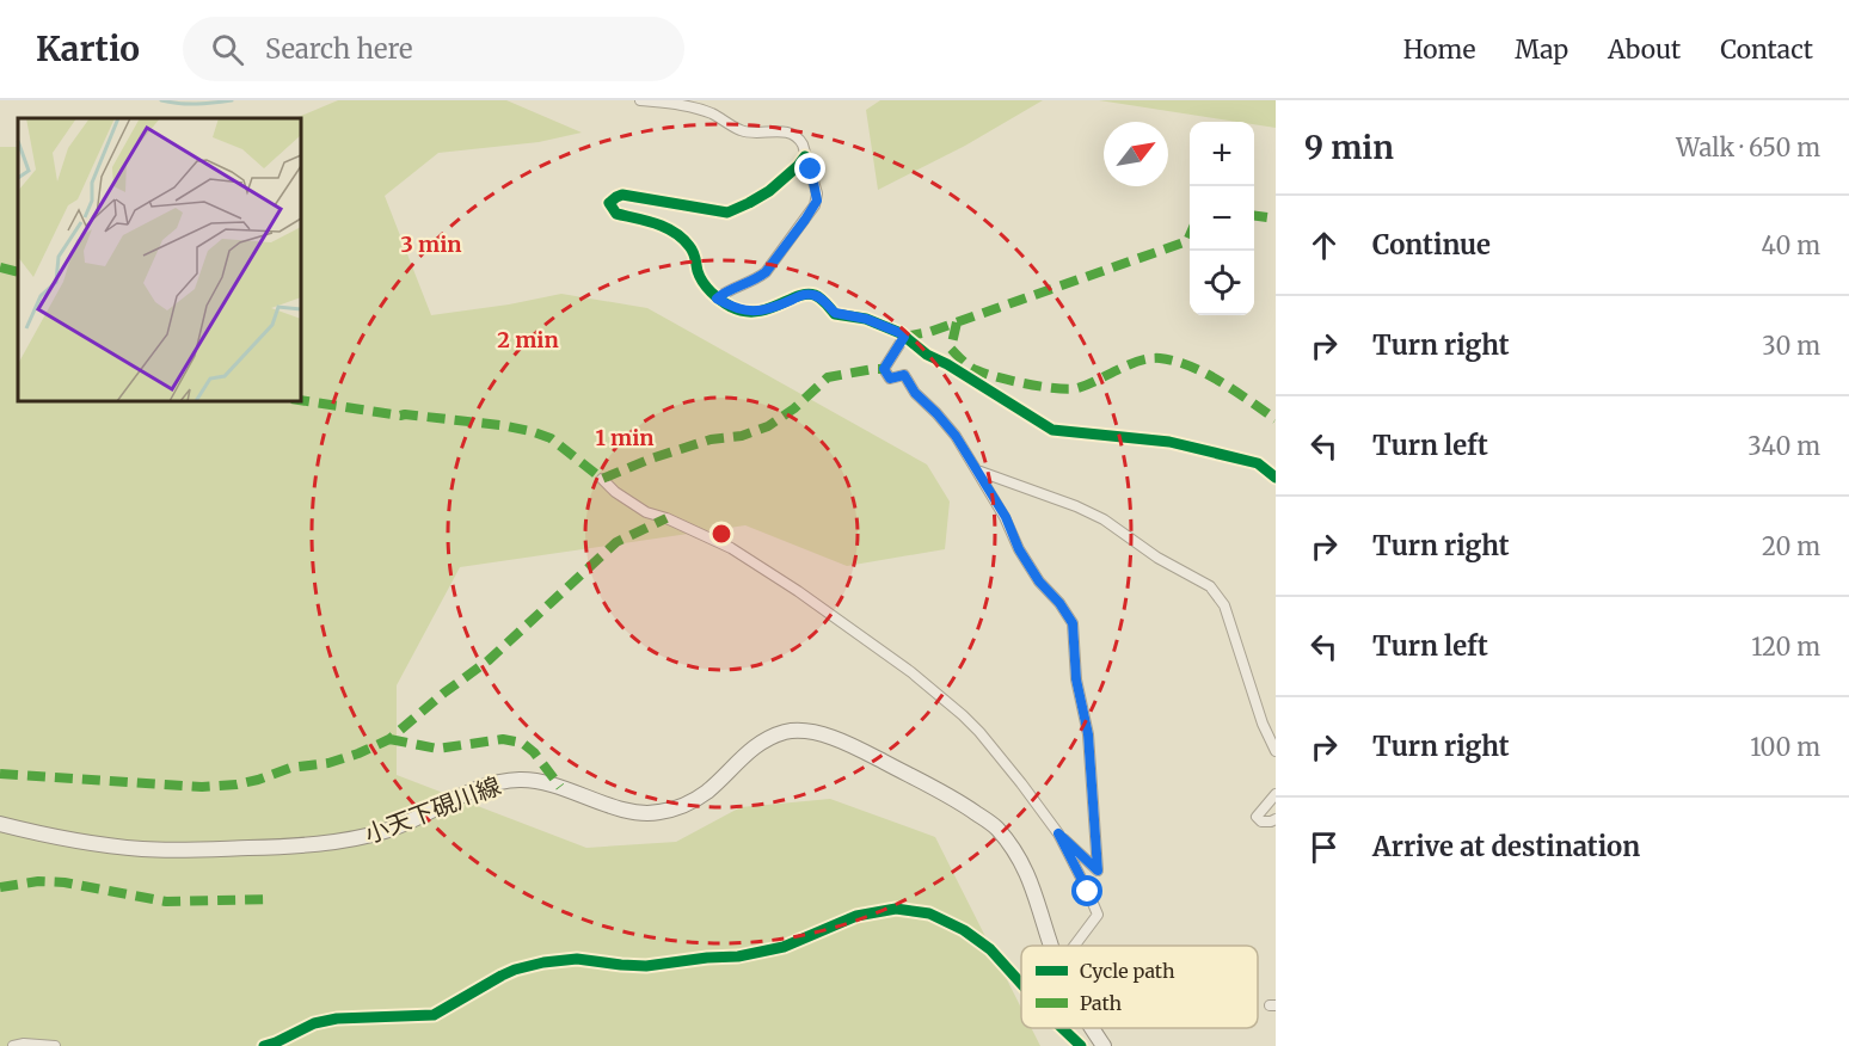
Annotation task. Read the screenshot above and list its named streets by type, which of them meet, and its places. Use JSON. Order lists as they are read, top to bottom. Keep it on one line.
{"streets":{"main road":["小天下硯川線"]},"legend":["Cycle path","Path"],"north":"top right","page":{"header":"Kartio","search":"Search here","nav":["Home","Map","About","Contact"],"heading":["9 min","Walk · 650 m"],"map_buttons":["+","−"],"list":[["Continue","40 m"],["Turn right","30 m"],["Turn left","340 m"],["Turn right","20 m"],["Turn left","120 m"],["Turn right","100 m"],"Arrive at destination"]},"rings":["3 min","2 min","1 min"]}
